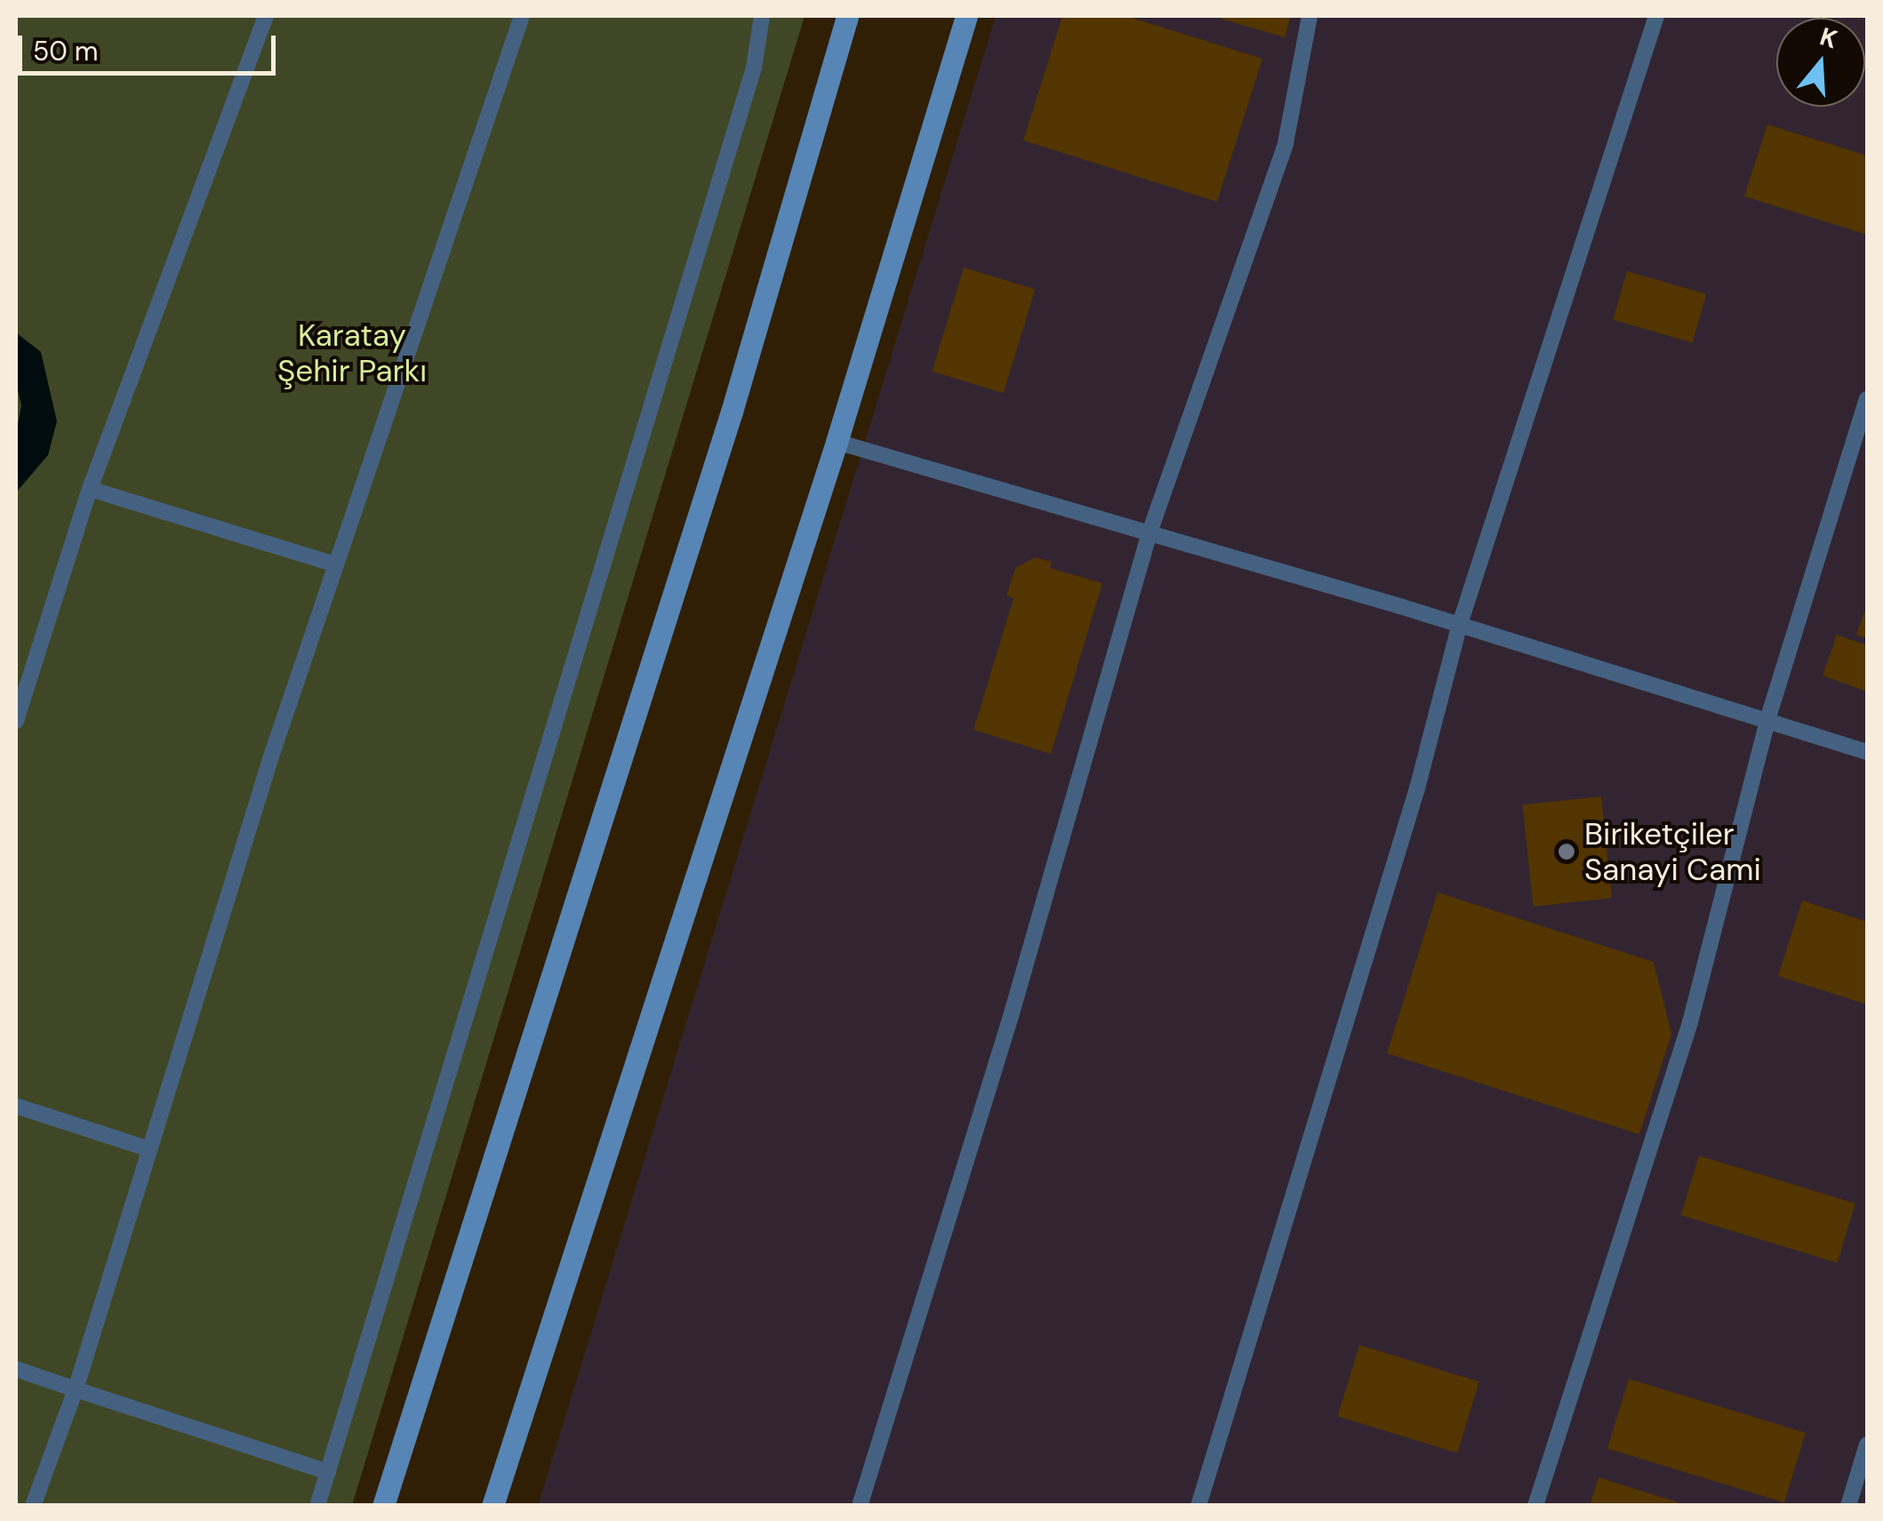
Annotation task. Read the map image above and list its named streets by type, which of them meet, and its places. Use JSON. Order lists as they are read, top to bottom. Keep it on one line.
{"parks":["Karatay Şehir Parkı"],"places":["Biriketçiler Sanayi Cami"],"scale_bar":"50 m","north":"top"}
